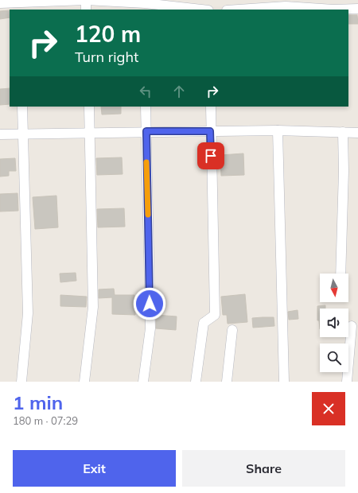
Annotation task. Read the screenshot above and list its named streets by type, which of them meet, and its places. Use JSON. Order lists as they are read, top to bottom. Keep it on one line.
{"north":"bottom","page":{"turn":["120 m","Turn right"],"heading":["1 min","180 m · 07:29"],"buttons":["Exit","Share"]}}
